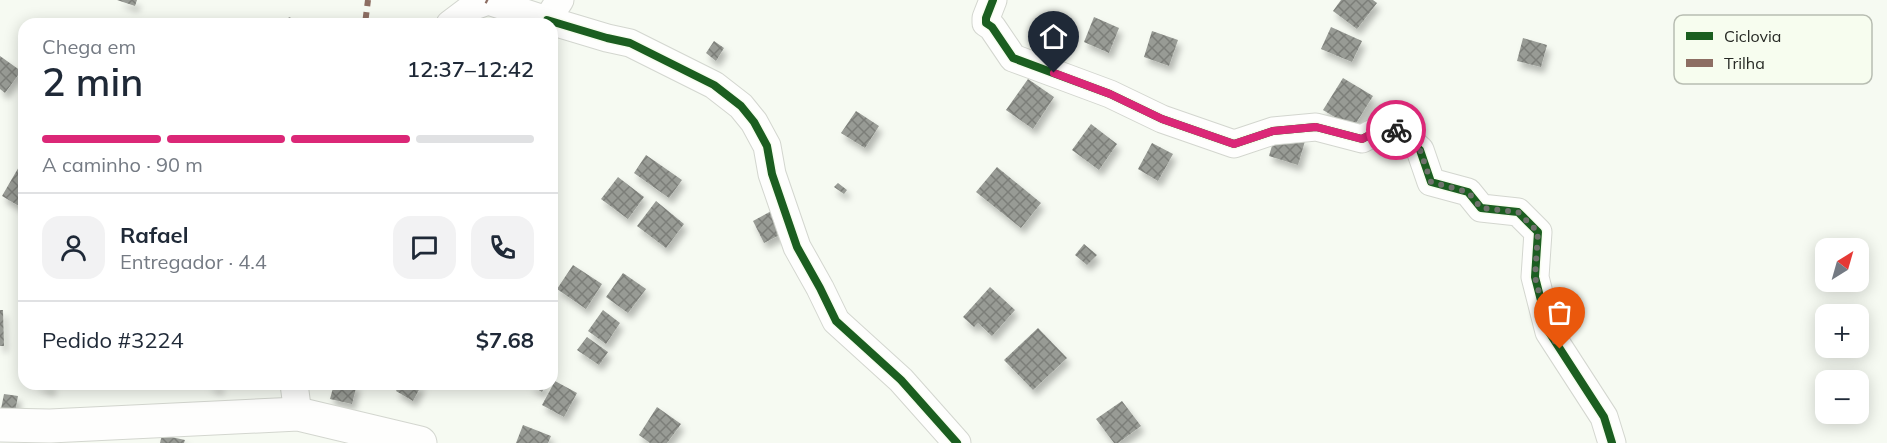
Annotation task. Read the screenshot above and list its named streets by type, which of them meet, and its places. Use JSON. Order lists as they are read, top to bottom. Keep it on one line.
{"legend":["Ciclovia","Trilha"],"north":"top right","page":{"heading":["2 min","Chega em","12:37–12:42"],"panel":["Rafael","Entregador · 4.4","Pedido #3224","$7.68"],"bar":"A caminho · 90 m","map_buttons":["+","−"]}}
